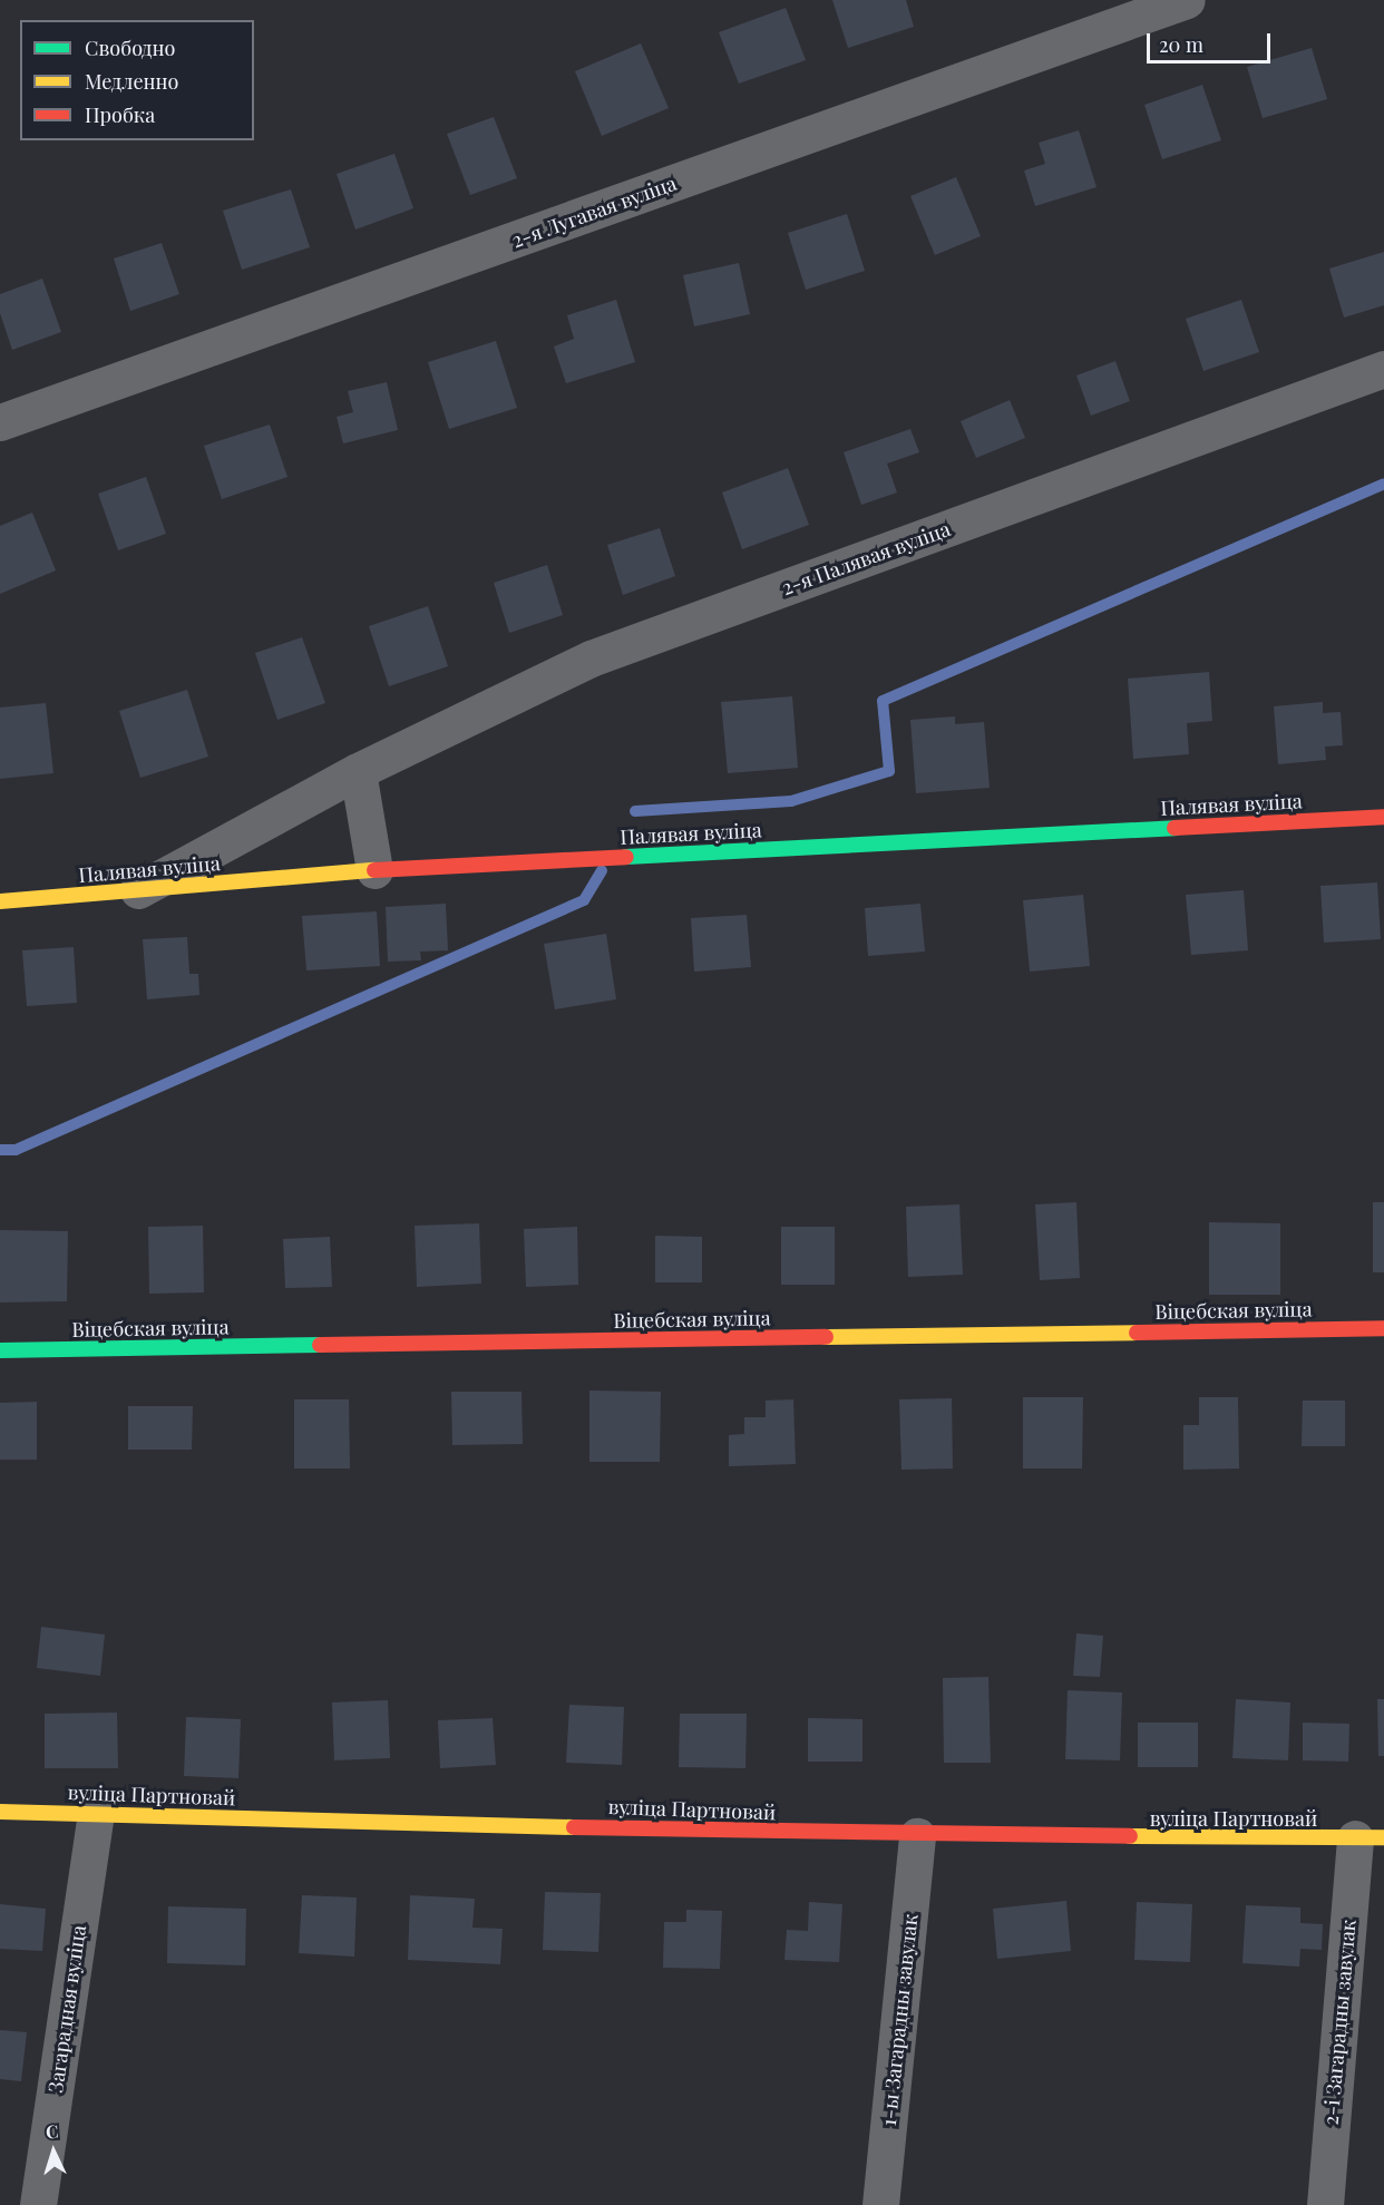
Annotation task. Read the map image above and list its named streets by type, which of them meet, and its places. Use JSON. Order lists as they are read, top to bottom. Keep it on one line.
{"streets":{"street":["2-я Лугавая вуліца","2-я Палявая вуліца","Палявая вуліца","Віцебская вуліца","вуліца Партновай","Загарадная вуліца","1-ы Загарадны завулак","2-і Загарадны завулак"]},"crossings":[["2-я Палявая вуліца","Палявая вуліца"],["вуліца Партновай","Загарадная вуліца"],["вуліца Партновай","1-ы Загарадны завулак"],["вуліца Партновай","2-і Загарадны завулак"]],"legend":["Свободно","Медленно","Пробка"],"scale_bar":"20 m","north":"top"}
